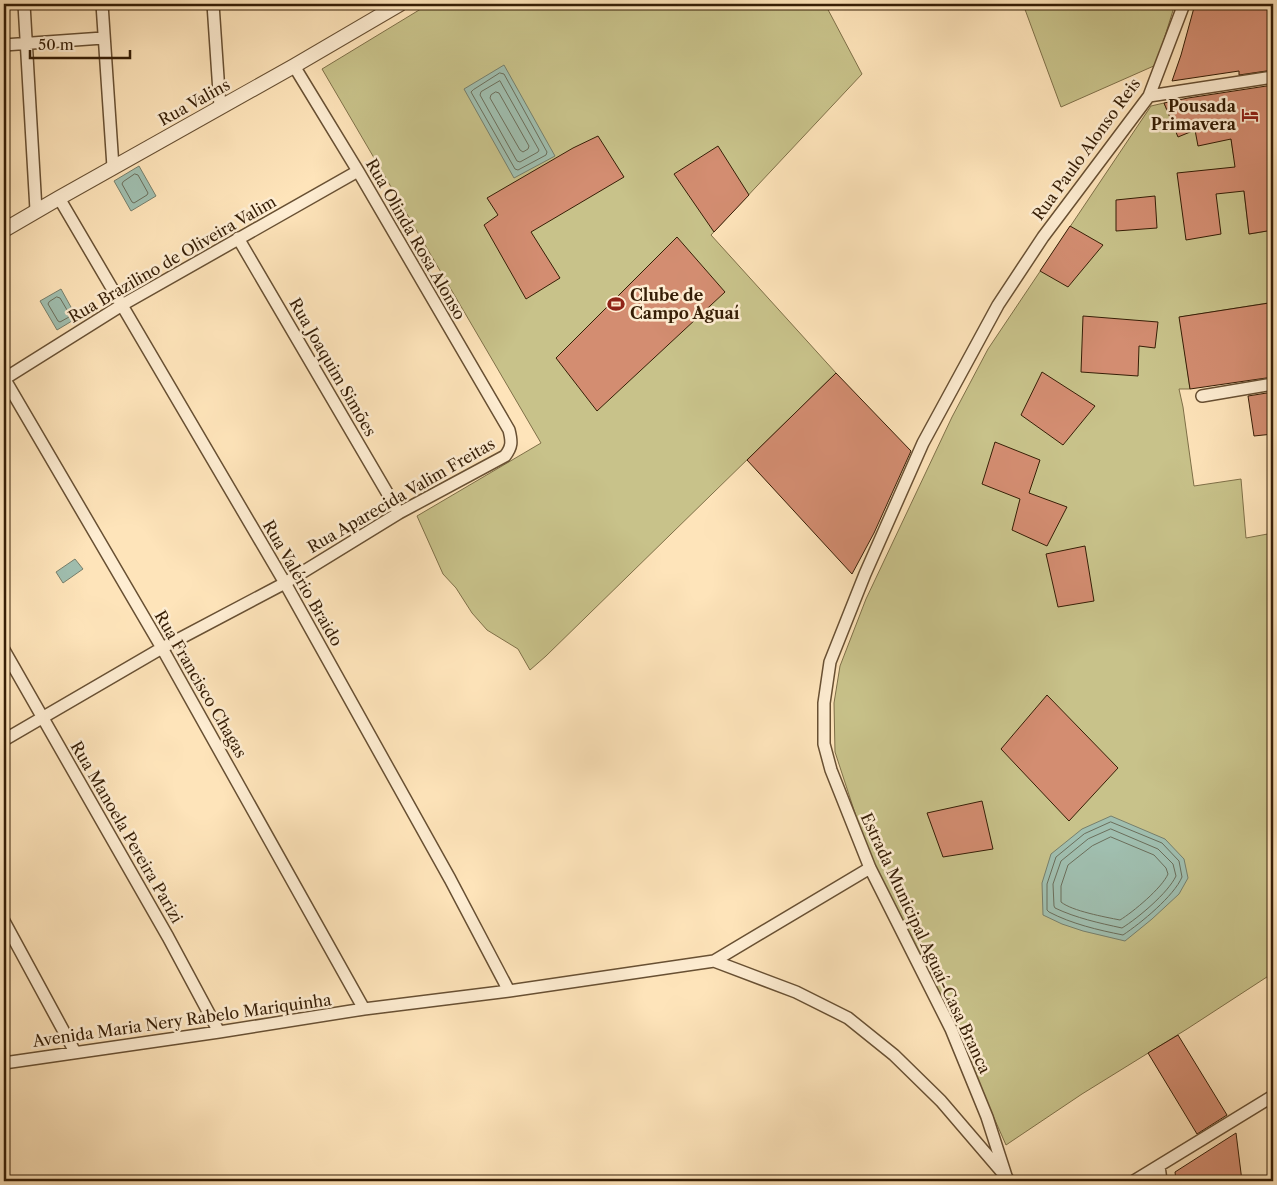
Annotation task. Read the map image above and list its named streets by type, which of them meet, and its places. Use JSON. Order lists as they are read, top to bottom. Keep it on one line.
{"streets":{"street":["Rua Valins","Rua Paulo Alonso Reis","Rua Olinda Rosa Alonso","Rua Brazilino de Oliveira Valim","Rua Joaquim Simões","Rua Aparecida Valim Freitas","Rua Valério Braido","Rua Francisco Chagas","Rua Manoela Pereira Parizi","Estrada Municipal Aguaí-Casa Branca","Avenida Maria Nery Rabelo Mariquinha"]},"crossings":[["Rua Valins","Rua Olinda Rosa Alonso"],["Rua Valins","Rua Valério Braido"],["Rua Paulo Alonso Reis","Estrada Municipal Aguaí-Casa Branca"],["Rua Olinda Rosa Alonso","Rua Brazilino de Oliveira Valim"],["Rua Olinda Rosa Alonso","Rua Aparecida Valim Freitas"],["Rua Brazilino de Oliveira Valim","Rua Joaquim Simões"],["Rua Brazilino de Oliveira Valim","Rua Valério Braido"],["Rua Brazilino de Oliveira Valim","Rua Francisco Chagas"],["Rua Joaquim Simões","Rua Aparecida Valim Freitas"],["Rua Aparecida Valim Freitas","Rua Valério Braido"],["Rua Aparecida Valim Freitas","Rua Francisco Chagas"],["Rua Aparecida Valim Freitas","Rua Manoela Pereira Parizi"],["Rua Valério Braido","Avenida Maria Nery Rabelo Mariquinha"],["Rua Francisco Chagas","Avenida Maria Nery Rabelo Mariquinha"],["Rua Manoela Pereira Parizi","Avenida Maria Nery Rabelo Mariquinha"]],"places":{"hotel":["Pousada Primavera"],"sports":["Clube de Campo Aguaí"]},"scale_bar":"50 m"}
